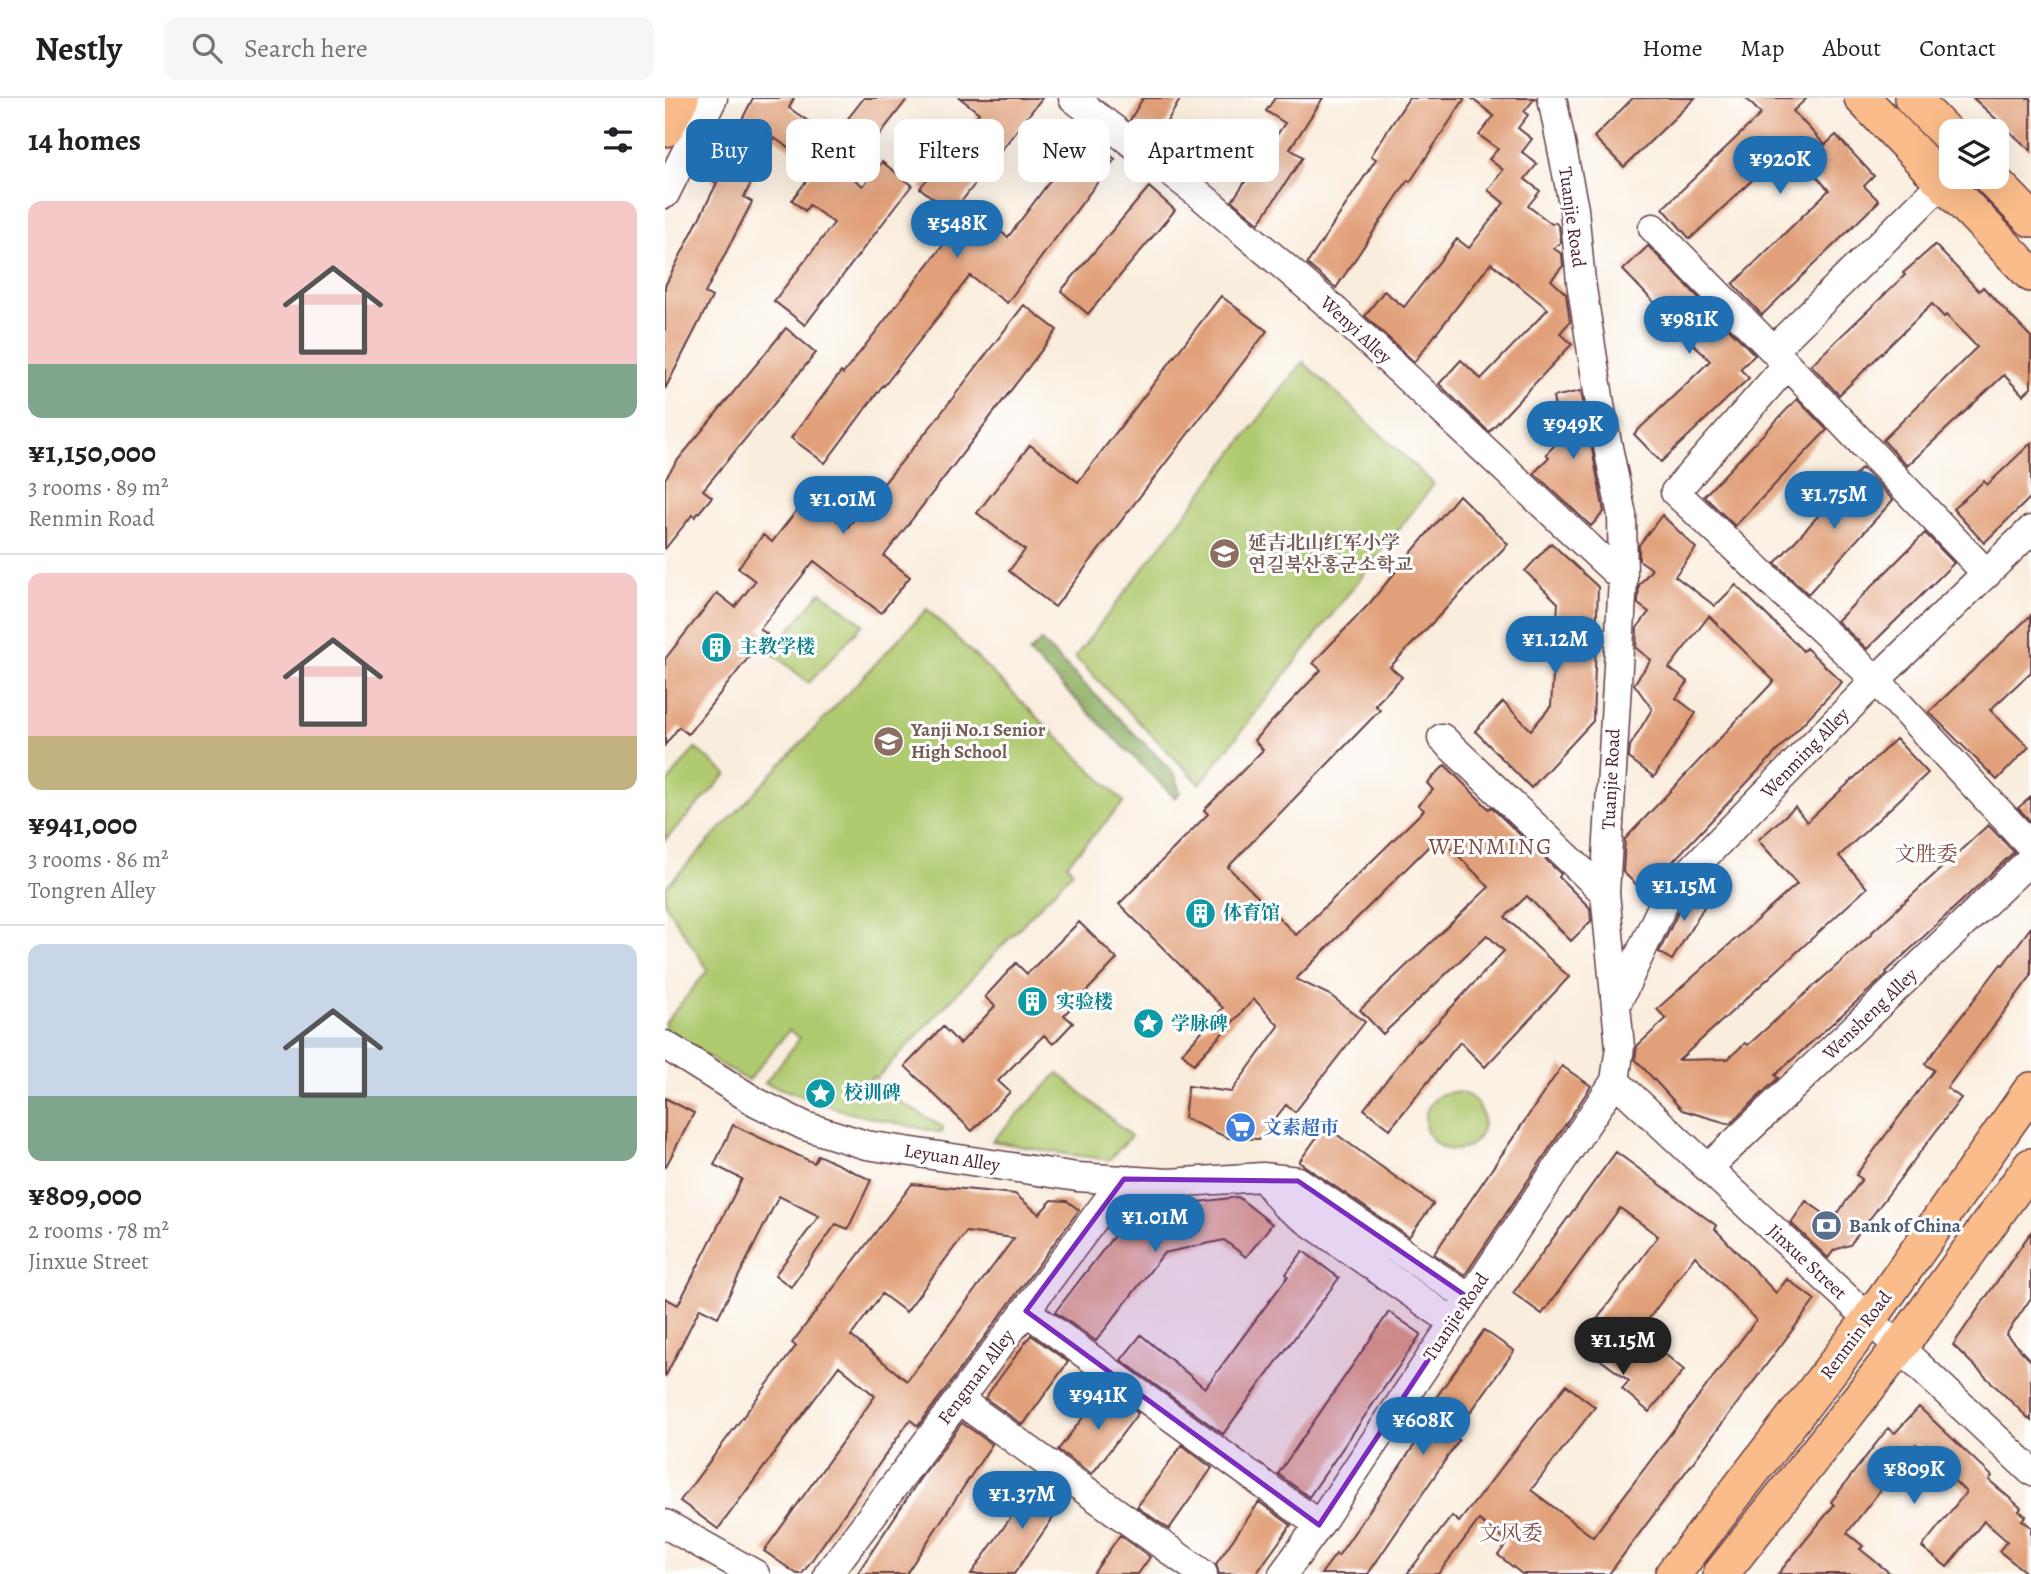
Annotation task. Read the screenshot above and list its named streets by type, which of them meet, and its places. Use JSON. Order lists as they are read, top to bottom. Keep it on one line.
{"streets":{"main road":["Renmin Road"],"street":["Tuanjie Road","Wenyi Alley","Wenming Alley","Wensheng Alley","Leyuan Alley","Jinxue Street","Fengman Alley"]},"crossings":[["Tuanjie Road","Wenyi Alley"],["Tuanjie Road","Wenming Alley"],["Tuanjie Road","Leyuan Alley"],["Tuanjie Road","Jinxue Street"],["Wensheng Alley","Jinxue Street"],["Leyuan Alley","Fengman Alley"],["Jinxue Street","Renmin Road"]],"districts":["WENMING","文胜委","文风委"],"places":{"school or university":["延吉北山红军小学 연길북산홍군소학교","Yanji No.1 Senior High School"],"building":["主教学楼","体育馆","实验楼"],"place":["学脉碑","校训碑"],"supermarket":["文素超市"],"bank":["Bank of China"]},"page":{"header":"Nestly","search":"Search here","nav":["Home","Map","About","Contact"],"heading":"14 homes","chip":["Buy","Rent","Filters","New","Apartment"],"price":["¥920K","¥548K","¥981K","¥949K","¥1.75M","¥1.01M","¥1.12M","¥1.15M","¥1.01M","¥1.15M","¥941K","¥608K","¥809K","¥1.37M"],"list":[{"name":"¥1,150,000","note":"3 rooms · 89 m² · Renmin Road"},{"name":"¥941,000","note":"3 rooms · 86 m² · Tongren Alley"},{"name":"¥809,000","note":"2 rooms · 78 m² · Jinxue Street"}]}}
